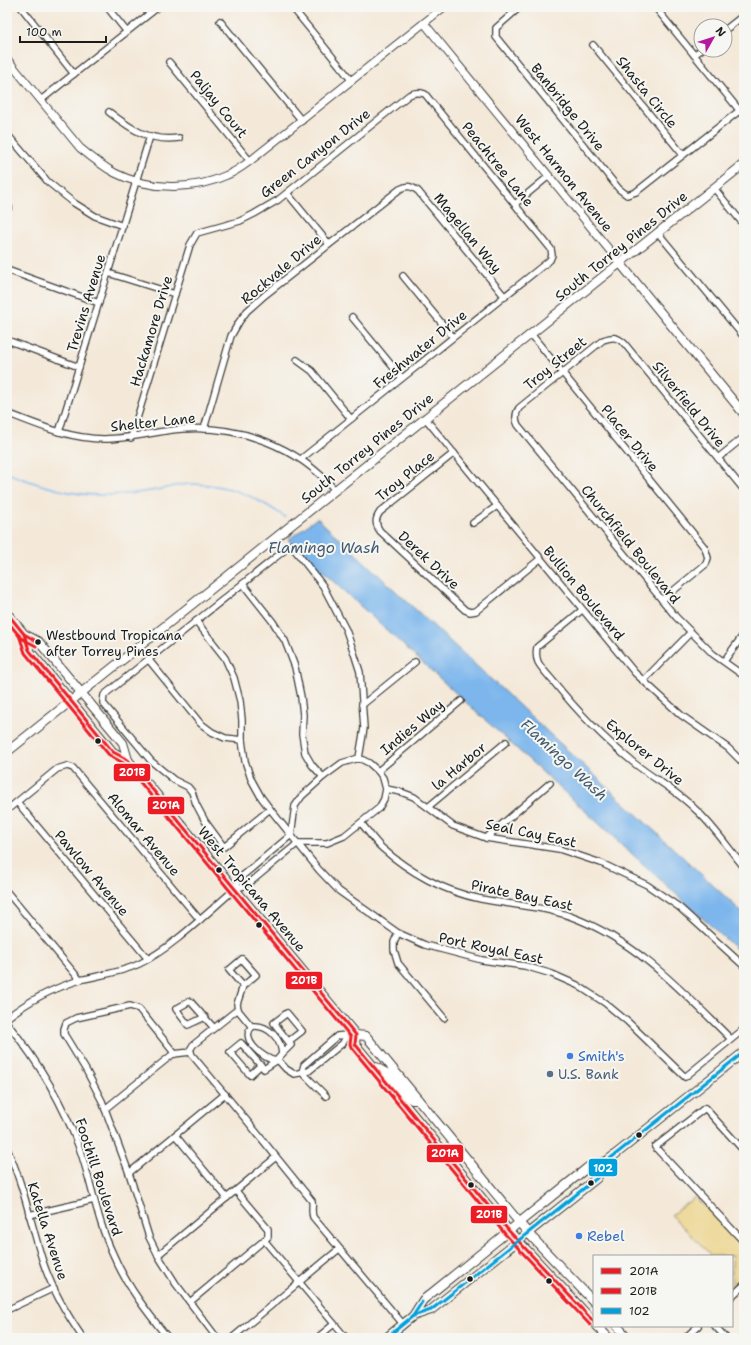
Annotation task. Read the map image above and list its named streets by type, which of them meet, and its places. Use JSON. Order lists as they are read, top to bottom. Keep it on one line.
{"streets":{"main road":["West Harmon Avenue","South Torrey Pines Drive","West Tropicana Avenue"],"street":["Shasta Circle","Paljay Court","Banbridge Drive","Green Canyon Drive","Peachtree Lane","Magellan Way","Rockvale Drive","Trevins Avenue","Hackamore Drive","Freshwater Drive","Troy Street","Silverfield Drive","Shelter Lane","Placer Drive","Troy Place","Churchfield Boulevard","Derek Drive","Bullion Boulevard","Indies Way","Explorer Drive","la Harbor","Seal Cay East","Alomar Avenue","Pawlow Avenue","Pirate Bay East","Port Royal East","Foothill Boulevard","Katella Avenue"]},"crossings":[["Shasta Circle","Banbridge Drive"],["Green Canyon Drive","Peachtree Lane"],["Green Canyon Drive","Hackamore Drive"],["Peachtree Lane","Freshwater Drive"],["West Harmon Avenue","South Torrey Pines Drive"],["Magellan Way","Rockvale Drive"],["Magellan Way","Freshwater Drive"],["South Torrey Pines Drive","Shelter Lane"],["South Torrey Pines Drive","Placer Drive"],["South Torrey Pines Drive","Bullion Boulevard"],["South Torrey Pines Drive","West Tropicana Avenue"],["Rockvale Drive","Shelter Lane"],["Trevins Avenue","Shelter Lane"],["Hackamore Drive","Shelter Lane"],["Freshwater Drive","Shelter Lane"],["Troy Street","Silverfield Drive"],["Troy Street","Placer Drive"],["Troy Street","Churchfield Boulevard"],["Placer Drive","Churchfield Boulevard"],["Troy Place","Derek Drive"],["Troy Place","Bullion Boulevard"],["Derek Drive","Bullion Boulevard"],["Bullion Boulevard","Explorer Drive"],["Indies Way","Seal Cay East"],["Indies Way","Pirate Bay East"],["Indies Way","Port Royal East"],["la Harbor","Seal Cay East"],["Seal Cay East","Pirate Bay East"],["Seal Cay East","Port Royal East"],["Alomar Avenue","Pawlow Avenue"],["Pirate Bay East","Port Royal East"]],"water":["Flamingo Wash"],"places":["Westbound Tropicana after Torrey Pines","Smith's","U.S. Bank","Rebel"],"lines":["transit line 201A","transit line 201B","transit line 102"],"legend":["201A","201B","102"],"scale_bar":"100 m","north":"top right"}
